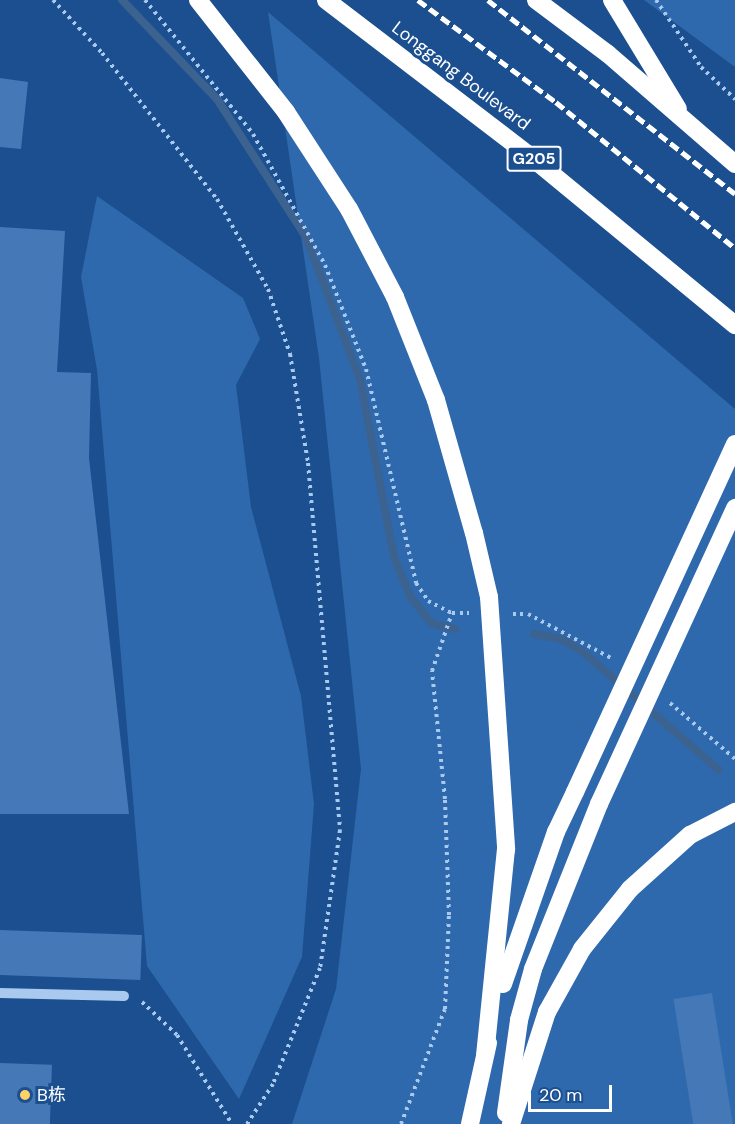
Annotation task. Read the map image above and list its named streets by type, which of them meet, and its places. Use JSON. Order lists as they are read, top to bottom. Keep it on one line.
{"streets":{"highway":["Longgang Boulevard","G205"]},"places":["B栋"],"scale_bar":"20 m"}
